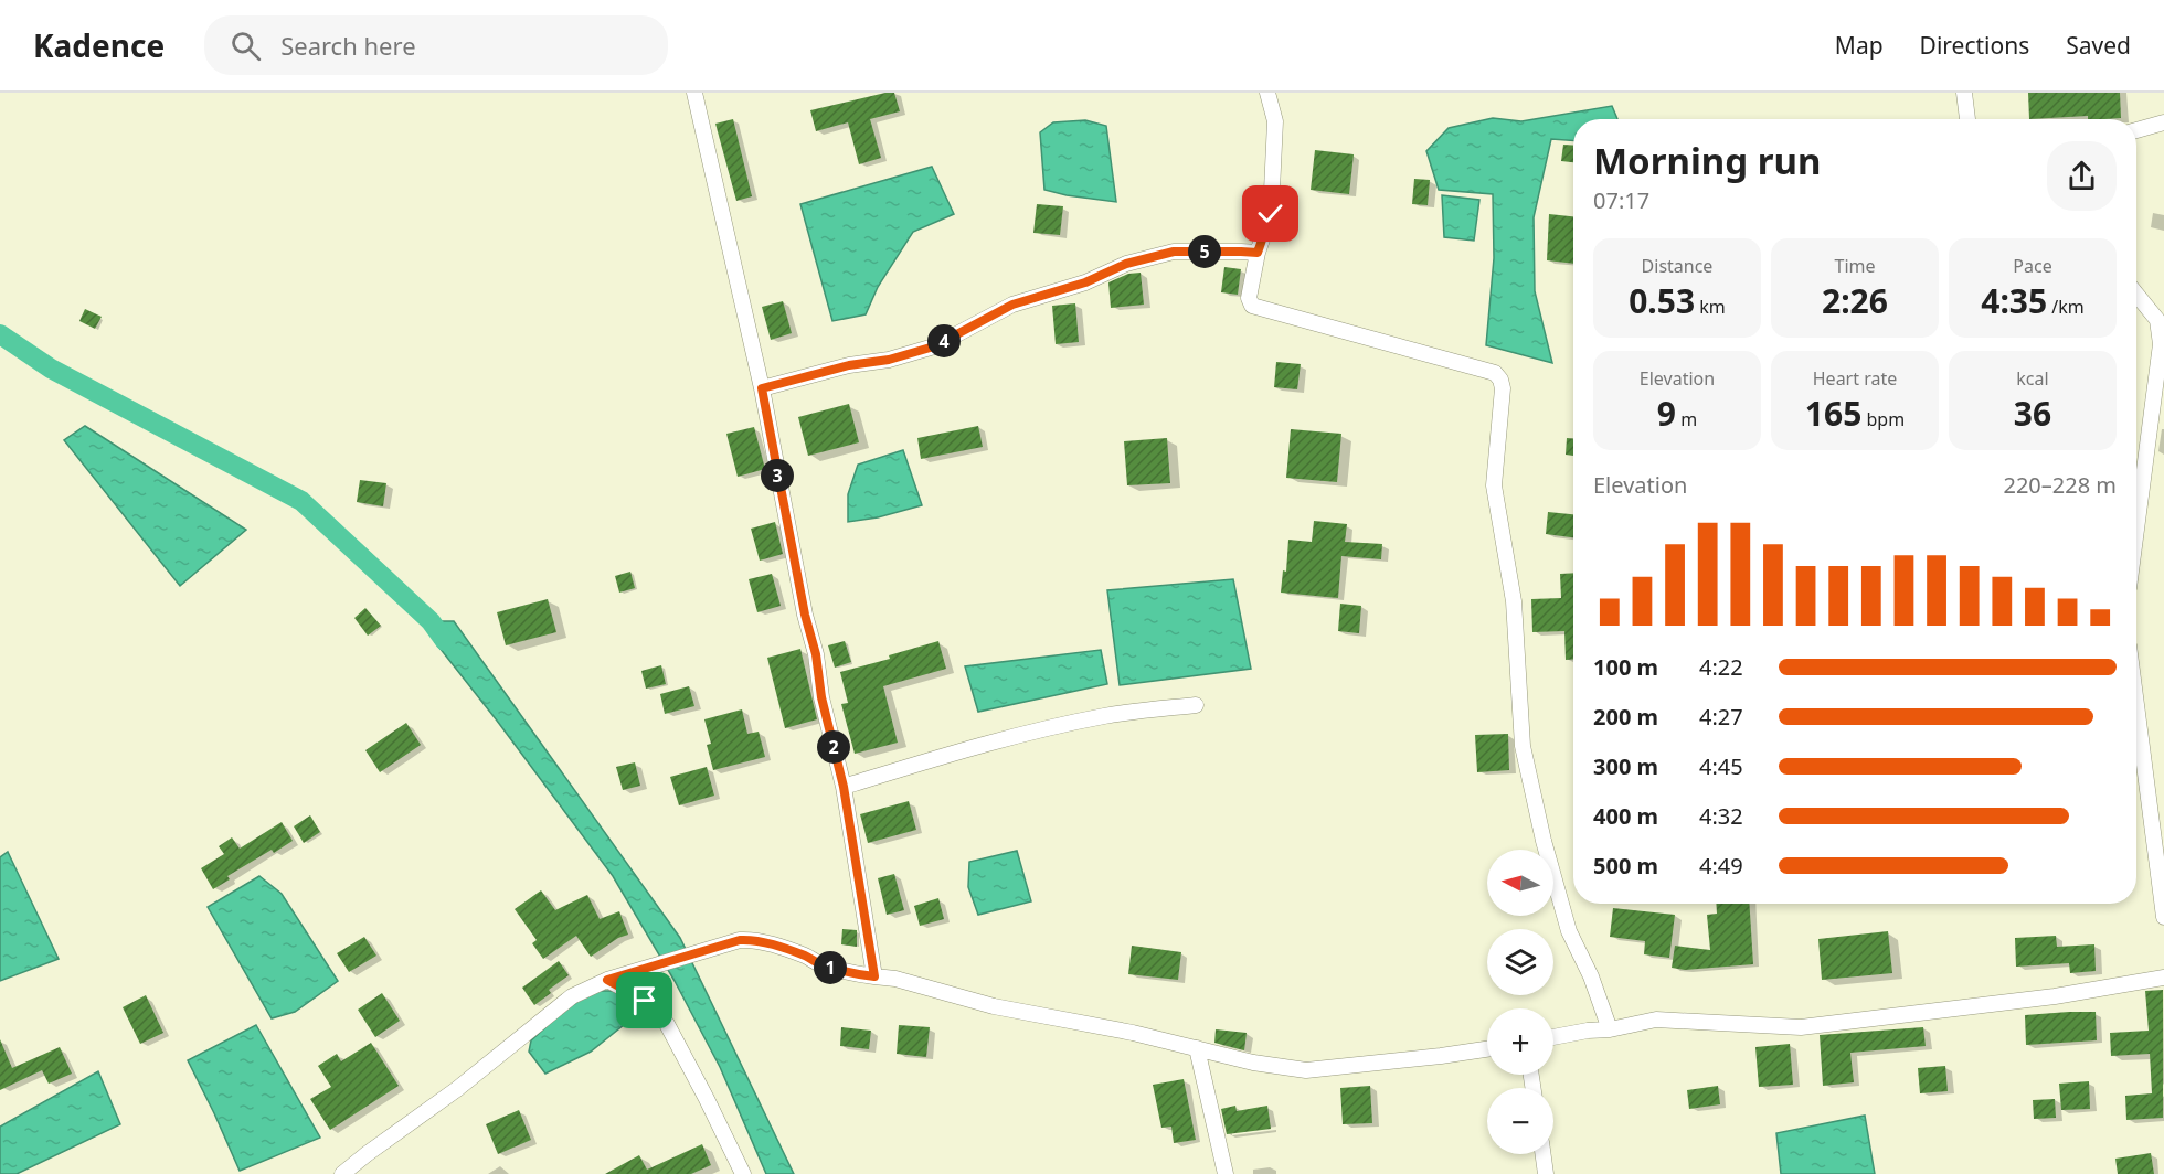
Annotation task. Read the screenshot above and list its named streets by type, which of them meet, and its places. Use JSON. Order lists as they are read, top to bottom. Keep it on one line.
{"north":"left","page":{"header":"Kadence","search":"Search here","nav":["Map","Directions","Saved"],"heading":["Morning run","07:17"],"stats":[["Distance","0.53 km"],["Time","2:26"],["Pace","4:35 /km"],["Elevation","9 m"],["Heart rate","165 bpm"],["kcal","36"]],"pins":["5","4","3","2","1"],"chart":["Elevation","220–228 m"],"list":[{"name":"100 m","note":"4:22"},{"name":"200 m","note":"4:27"},{"name":"300 m","note":"4:45"},{"name":"400 m","note":"4:32"},{"name":"500 m","note":"4:49"}],"map_buttons":["+","−"]}}
